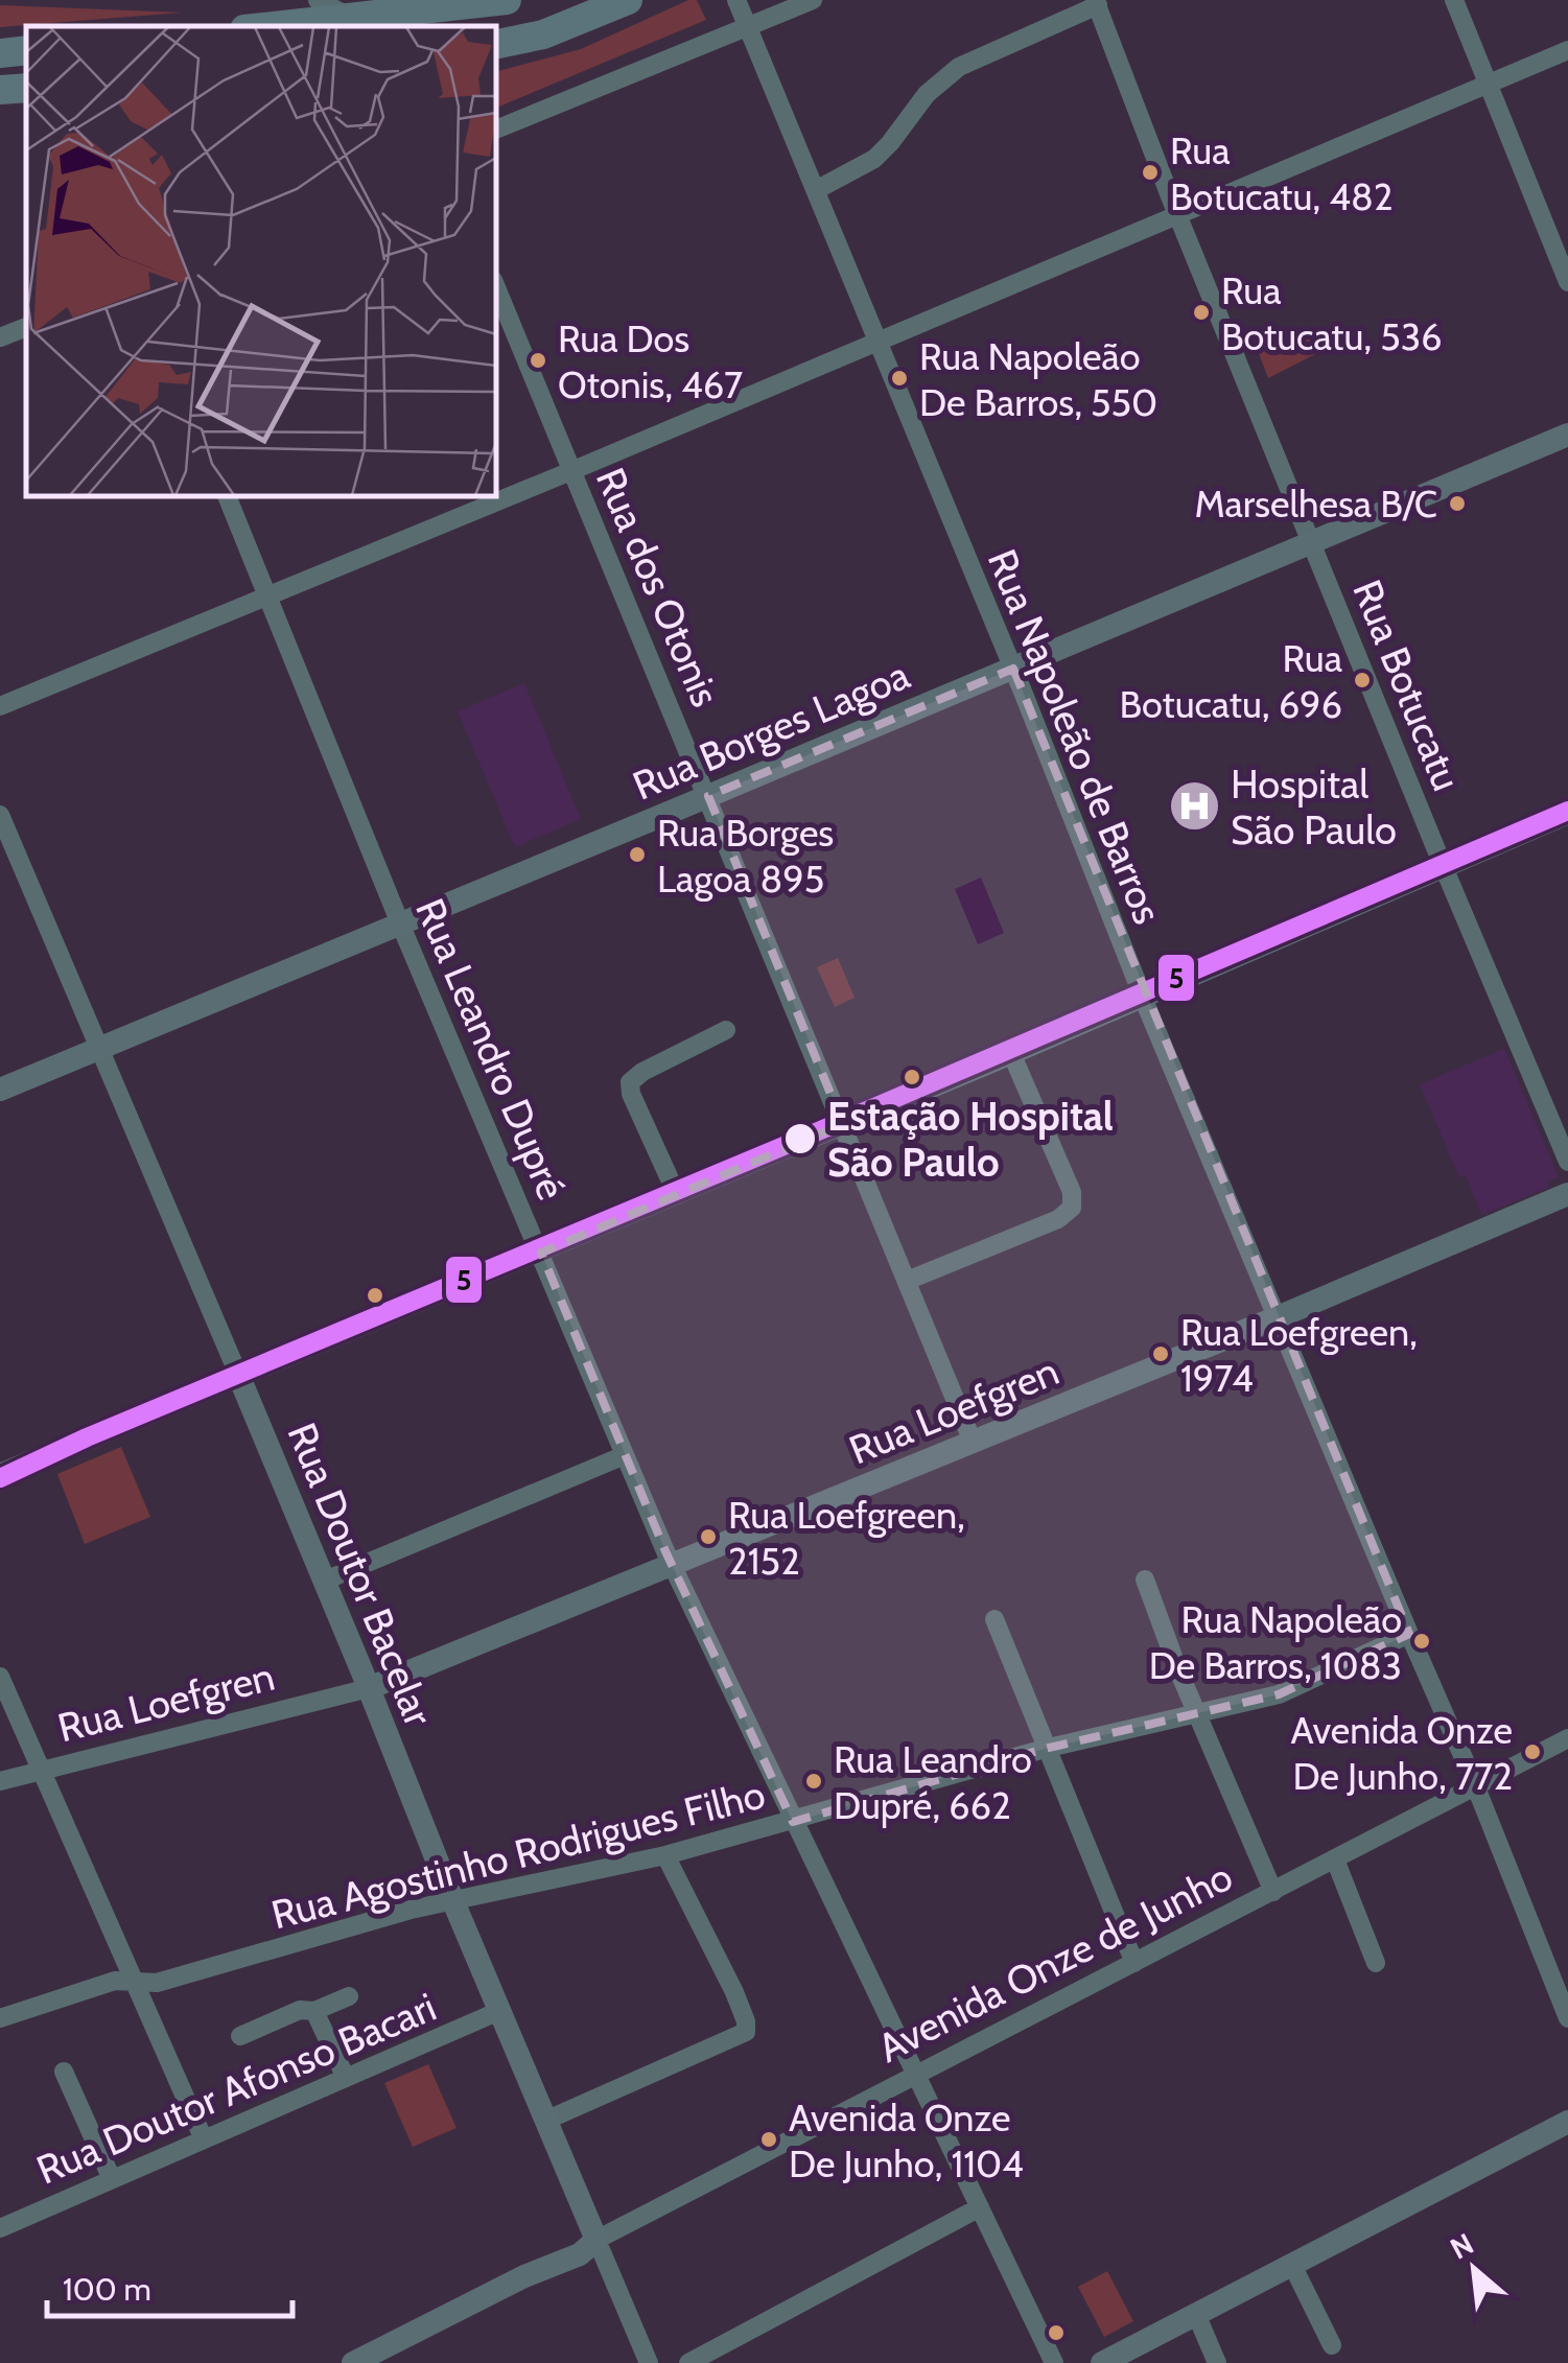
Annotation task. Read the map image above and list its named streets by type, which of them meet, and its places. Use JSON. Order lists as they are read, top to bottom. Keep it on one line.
{"streets":{"street":["Rua dos Otonis","Rua Botucatu","Rua Borges Lagoa","Rua Napoleão de Barros","Rua Leandro Dupré","Rua Loefgren","Rua Doutor Bacelar","Rua Agostinho Rodrigues Filho","Avenida Onze de Junho","Rua Doutor Afonso Bacari"]},"crossings":[["Rua dos Otonis","Rua Borges Lagoa"],["Rua dos Otonis","Rua Loefgren"],["Rua Botucatu","Rua Borges Lagoa"],["Rua Borges Lagoa","Rua Napoleão de Barros"],["Rua Borges Lagoa","Rua Leandro Dupré"],["Rua Borges Lagoa","Rua Doutor Bacelar"],["Rua Napoleão de Barros","Rua Loefgren"],["Rua Napoleão de Barros","Rua Agostinho Rodrigues Filho"],["Rua Napoleão de Barros","Avenida Onze de Junho"],["Rua Leandro Dupré","Rua Loefgren"],["Rua Leandro Dupré","Rua Agostinho Rodrigues Filho"],["Rua Leandro Dupré","Avenida Onze de Junho"],["Rua Loefgren","Rua Doutor Bacelar"],["Rua Doutor Bacelar","Rua Agostinho Rodrigues Filho"],["Rua Doutor Bacelar","Avenida Onze de Junho"],["Rua Doutor Bacelar","Rua Doutor Afonso Bacari"]],"places":{"other":["Rua Botucatu, 482","Rua Botucatu, 536","Rua Dos Otonis, 467","Rua Napoleão De Barros, 550","Marselhesa B/C","Rua Botucatu, 696","Rua Borges Lagoa 895","Estação Hospital São Paulo","Rua Loefgreen, 1974","Rua Loefgreen, 2152","Rua Napoleão De Barros, 1083","Avenida Onze De Junho, 772","Rua Leandro Dupré, 662","Avenida Onze De Junho, 1104"],"hospital":["Hospital São Paulo"]},"lines":["transit line 5"],"scale_bar":"100 m","north":"top left"}
